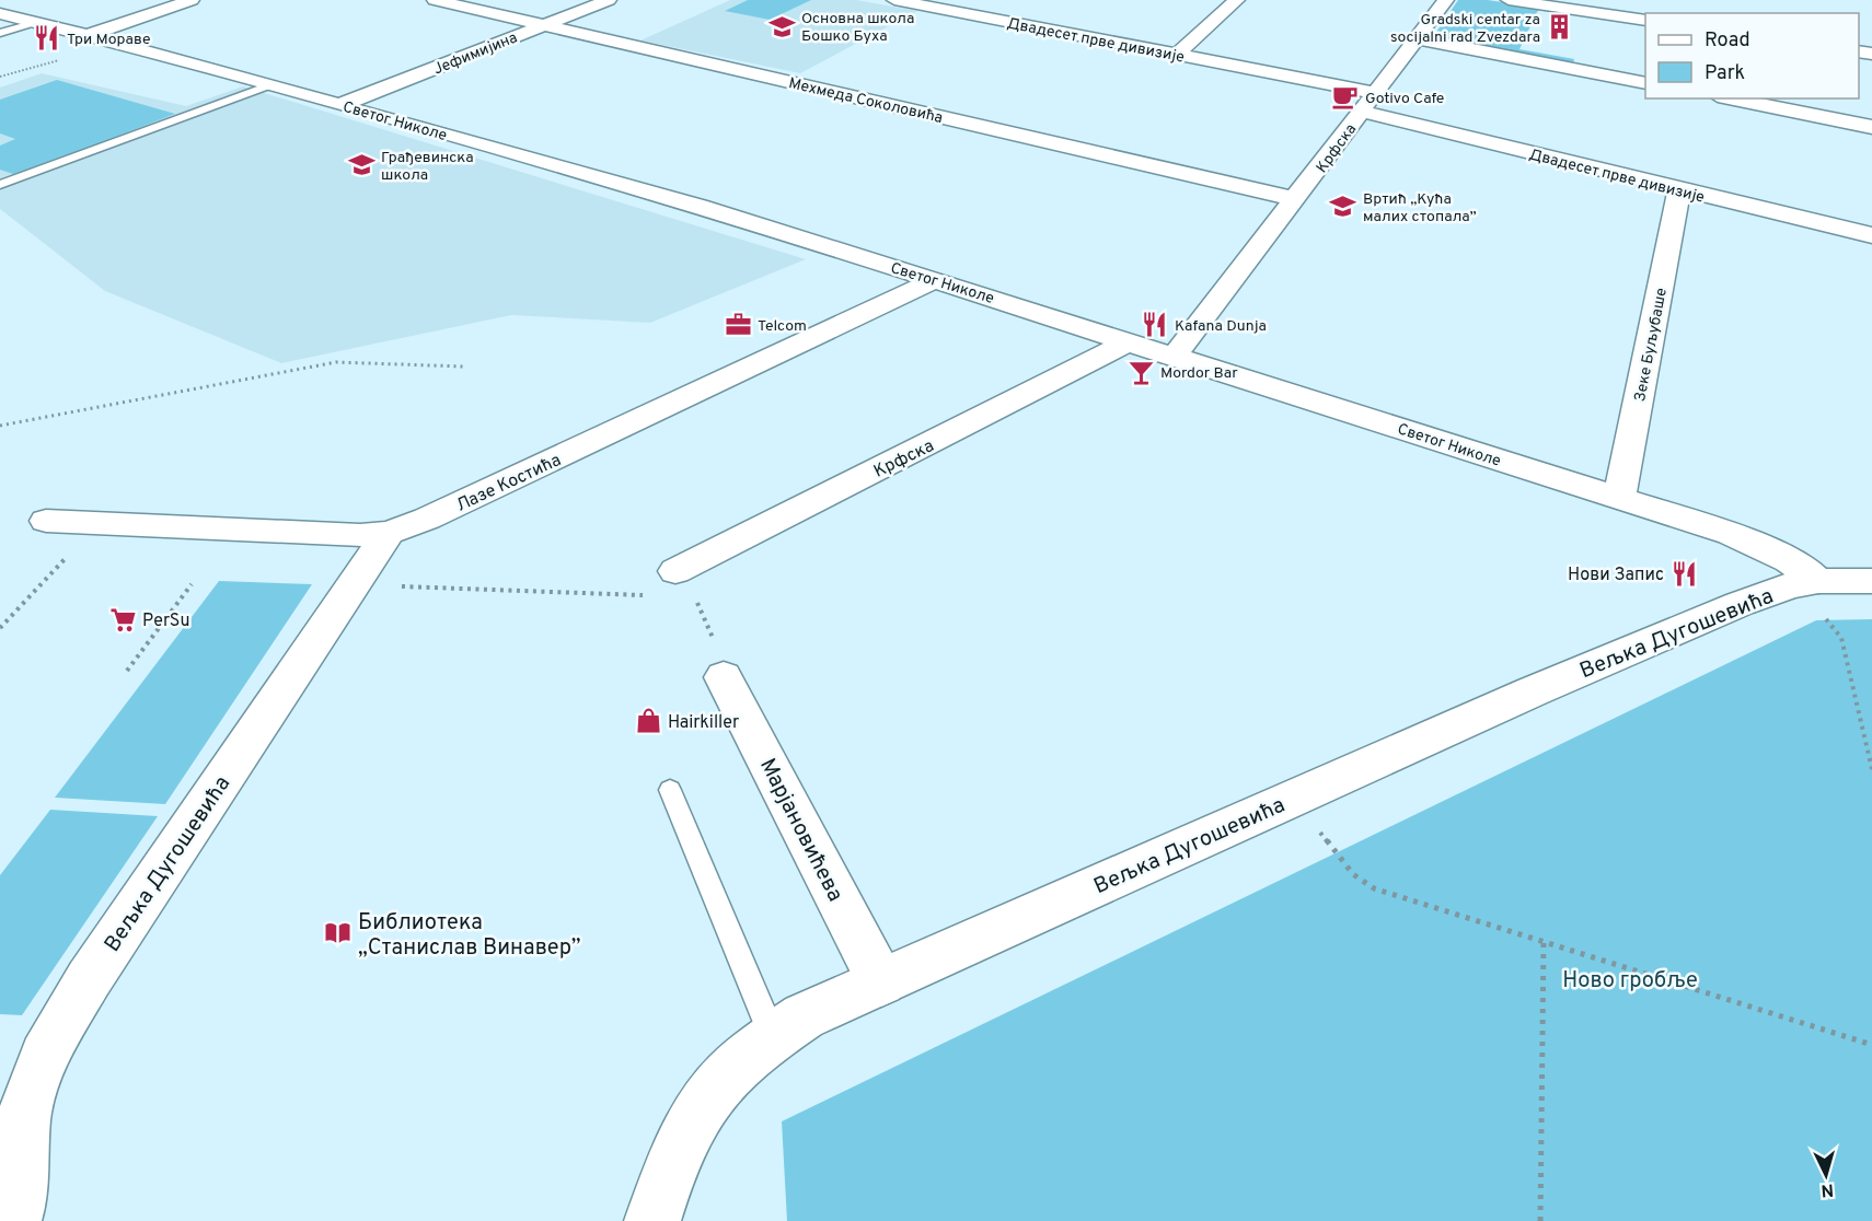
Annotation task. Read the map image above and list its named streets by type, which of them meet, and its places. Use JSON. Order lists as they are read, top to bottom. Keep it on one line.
{"streets":{"street":["Двадесет прве дивизије","Јефимијина","Мехмеда Соколовића","Светог Николе","Крфска","Зеке Буљубаше","Лазе Костића","Вељка Дугошевића","Марјановићева"]},"crossings":[["Двадесет прве дивизије","Крфска"],["Двадесет прве дивизије","Зеке Буљубаше"],["Јефимијина","Мехмеда Соколовића"],["Јефимијина","Светог Николе"],["Мехмеда Соколовића","Крфска"],["Светог Николе","Крфска"],["Светог Николе","Зеке Буљубаше"],["Светог Николе","Лазе Костића"],["Светог Николе","Вељка Дугошевића"],["Лазе Костића","Вељка Дугошевића"],["Вељка Дугошевића","Марјановићева"]],"parks":["Ново гробље"],"places":{"school or university":["Основна школа Бошко Буха","Грађевинска школа","Вртић „Кућа малих стопала”"],"building":["Gradski centar za socijalni rad Zvezdara"],"restaurant":["Три Мораве","Kafana Dunja","Нови Запис"],"cafe":["Gotivo Cafe"],"office":["Telcom"],"bar":["Mordor Bar"],"supermarket":["PerSu"],"shop":["Hairkiller"],"library":["Библиотека „Станислав Винавер”"]},"legend":["Road","Park"],"north":"bottom"}
